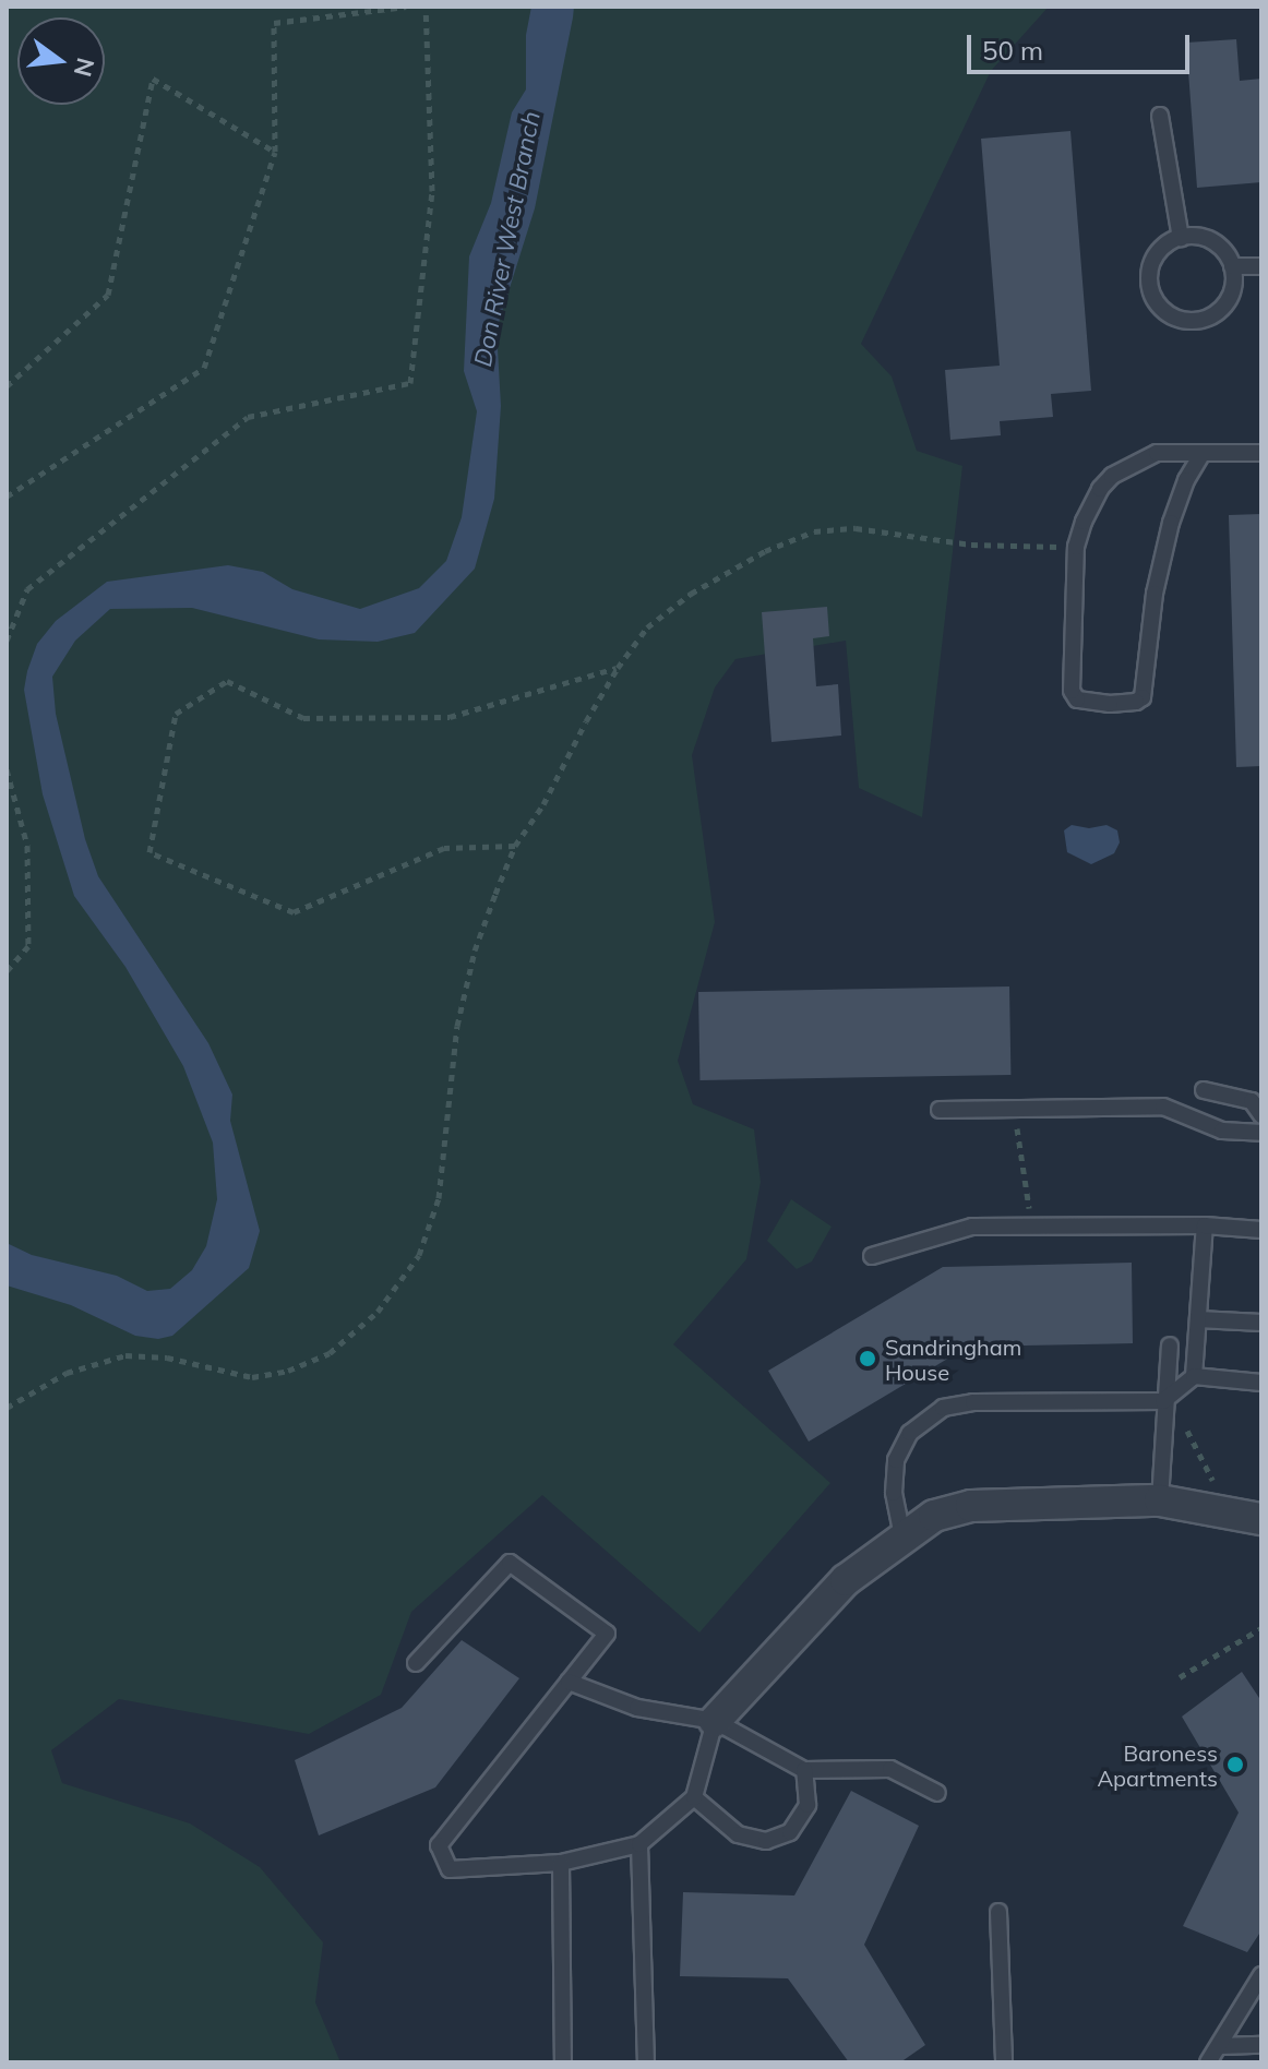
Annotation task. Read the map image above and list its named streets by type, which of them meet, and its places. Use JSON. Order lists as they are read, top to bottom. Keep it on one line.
{"water":["Don River West Branch"],"places":["Sandringham House","Baroness Apartments"],"scale_bar":"50 m","north":"right"}
